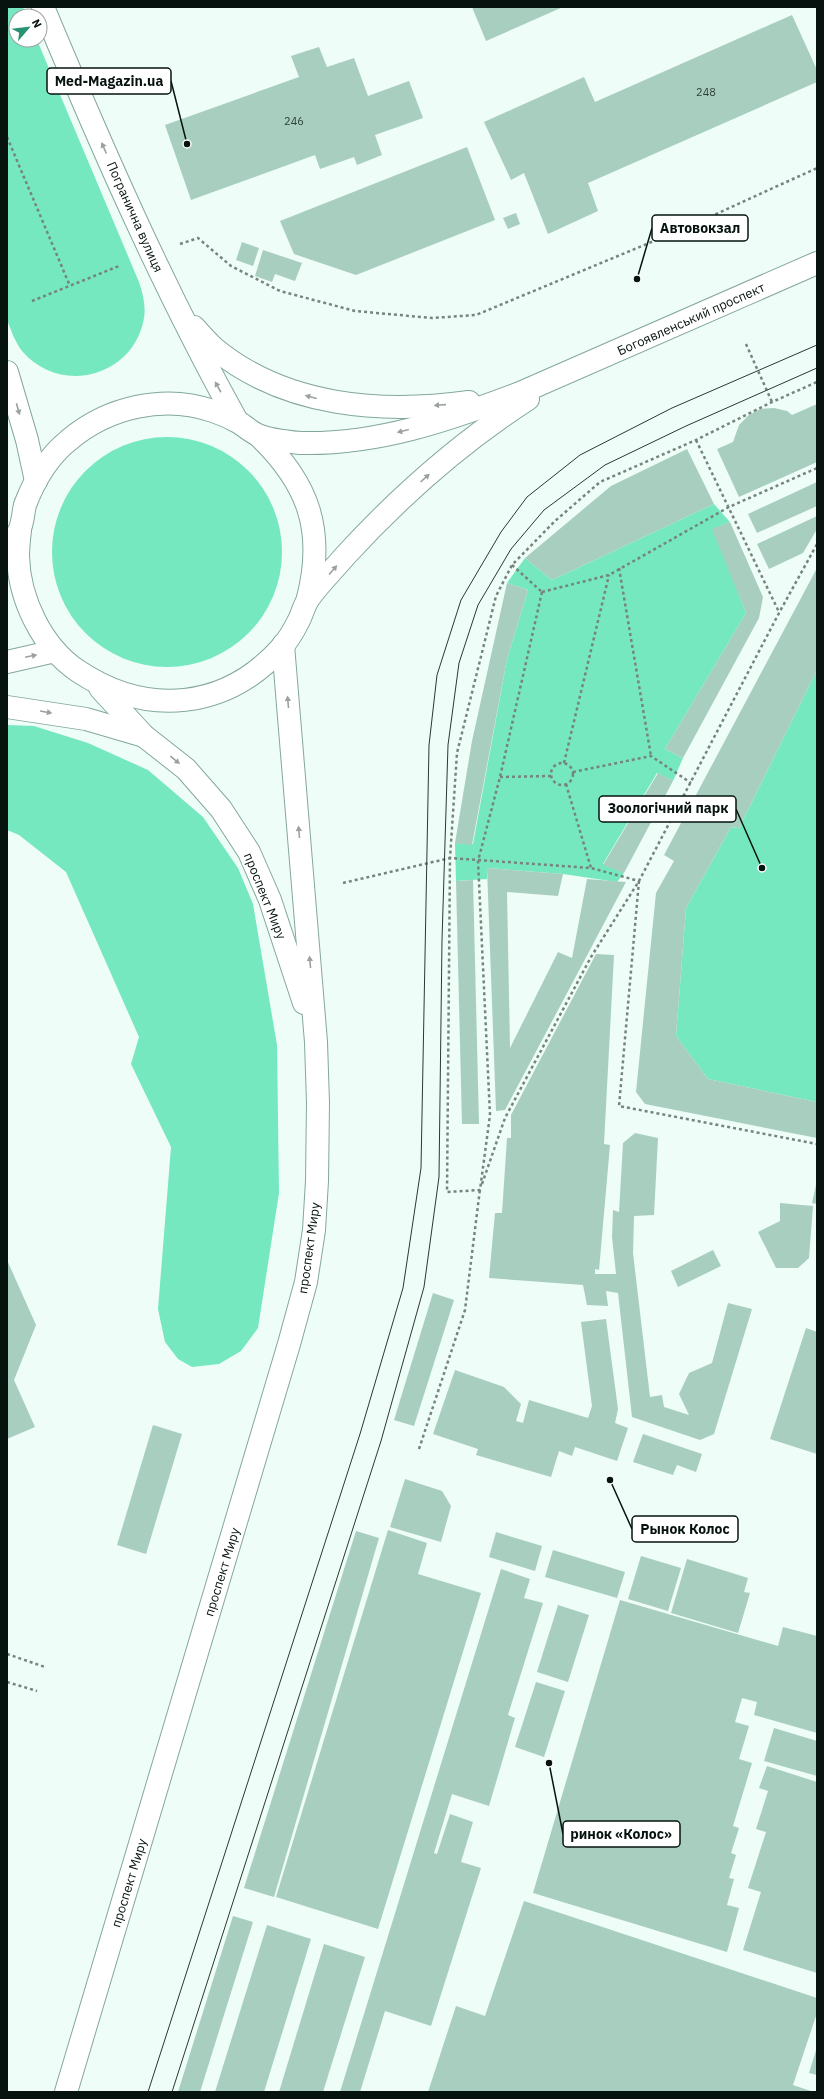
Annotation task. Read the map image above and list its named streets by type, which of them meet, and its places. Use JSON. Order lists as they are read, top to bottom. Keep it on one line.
{"streets":{"main road":["Погранична вулиця","Богоявленський проспект","проспект Миру"]},"crossings":[["Погранична вулиця","Богоявленський проспект"],["Богоявленський проспект","проспект Миру"]],"one_way":["Погранична вулиця"],"places":["Med-Magazin.ua","Автовокзал","Зоологічний парк","Рынок Колос","ринок «Колос»"],"house_numbers":["248","246"],"north":"top right"}
